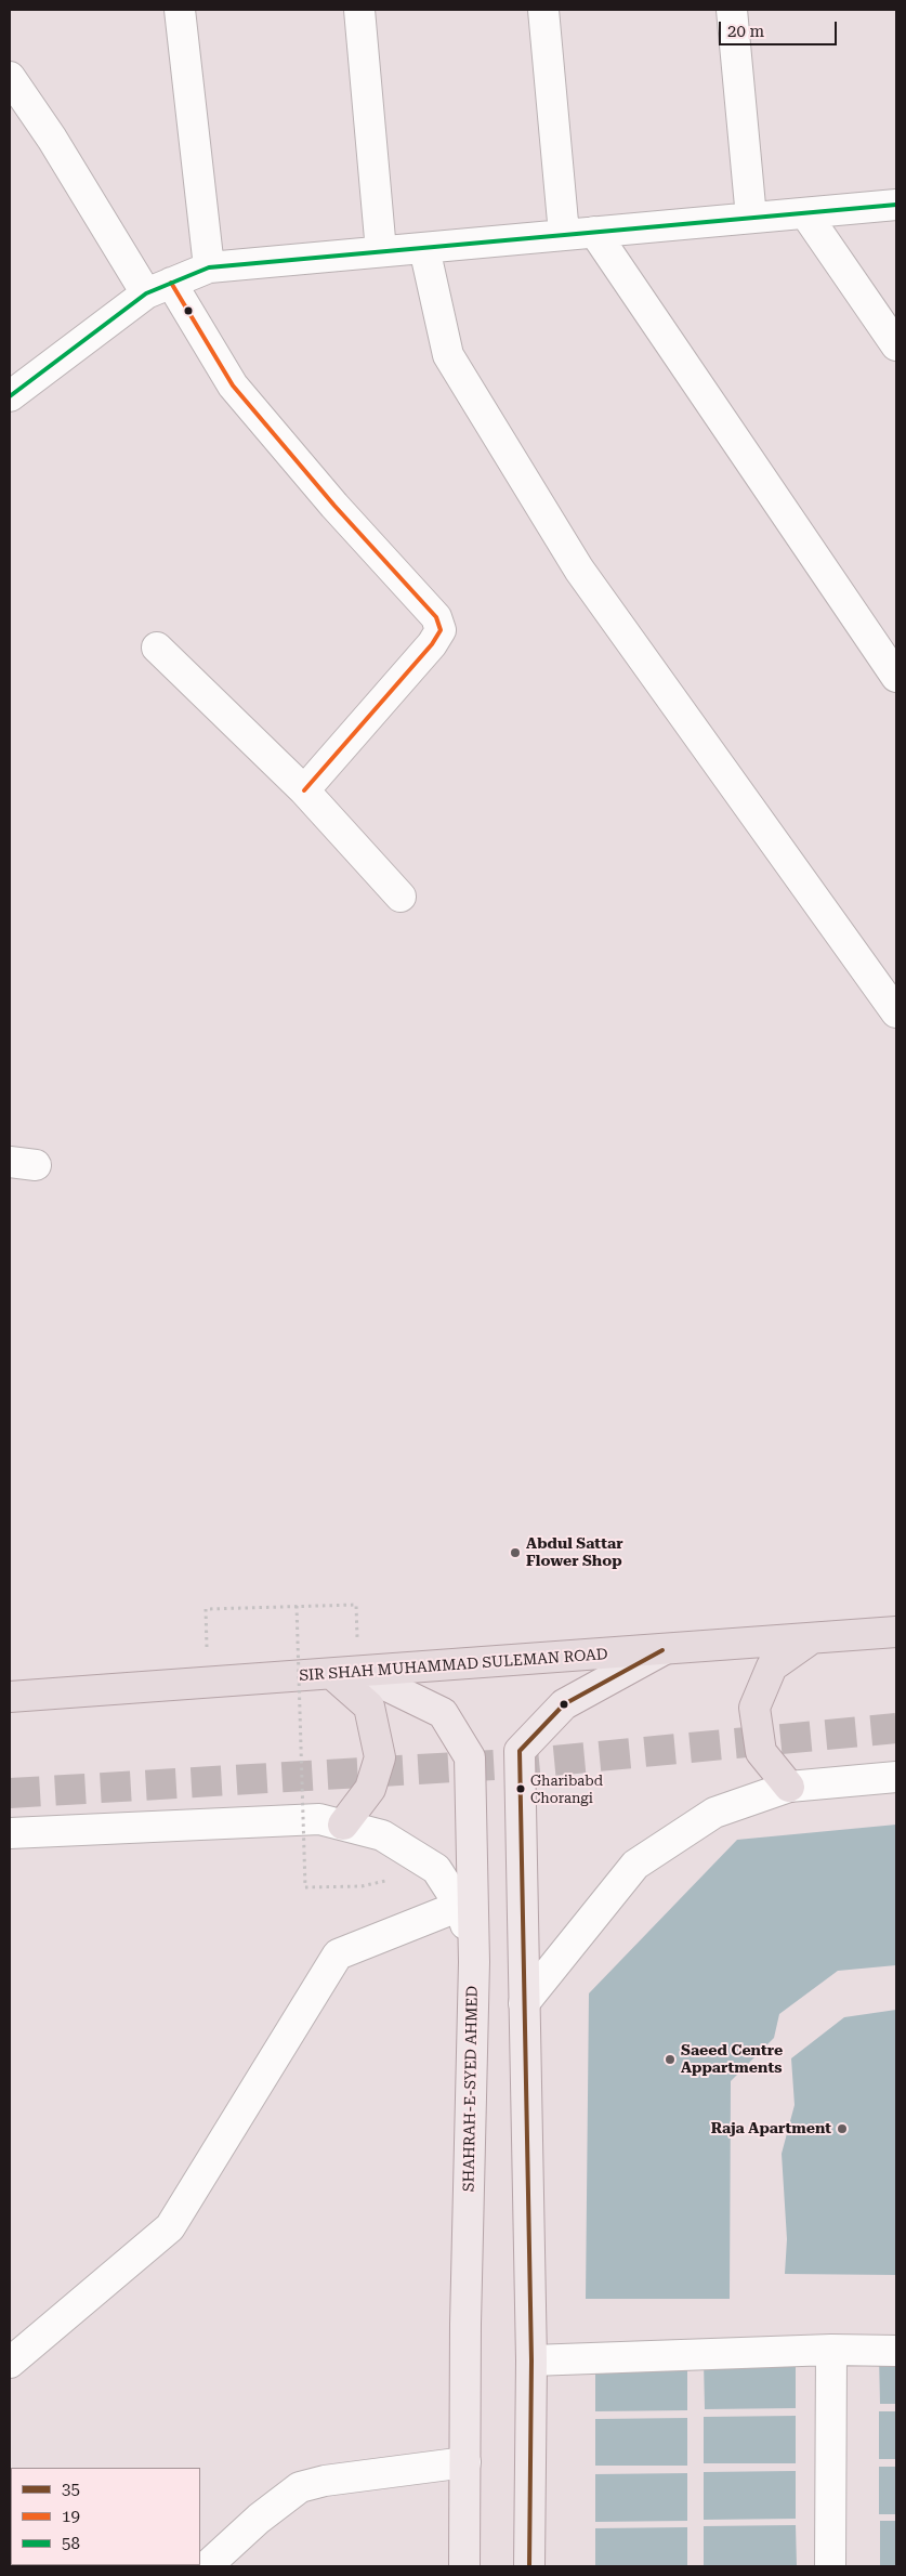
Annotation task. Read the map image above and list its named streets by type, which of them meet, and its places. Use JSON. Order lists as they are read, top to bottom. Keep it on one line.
{"streets":{"highway":["SIR SHAH MUHAMMAD SULEMAN ROAD"],"main road":["SHAHRAH-E-SYED AHMED"]},"crossings":[["SIR SHAH MUHAMMAD SULEMAN ROAD","SHAHRAH-E-SYED AHMED"]],"places":["Abdul Sattar Flower Shop","Gharibabd Chorangi","Saeed Centre Appartments","Raja Apartment"],"lines":["transit line 58","transit line 19","transit line 35"],"legend":["35","19","58"],"scale_bar":"20 m"}
